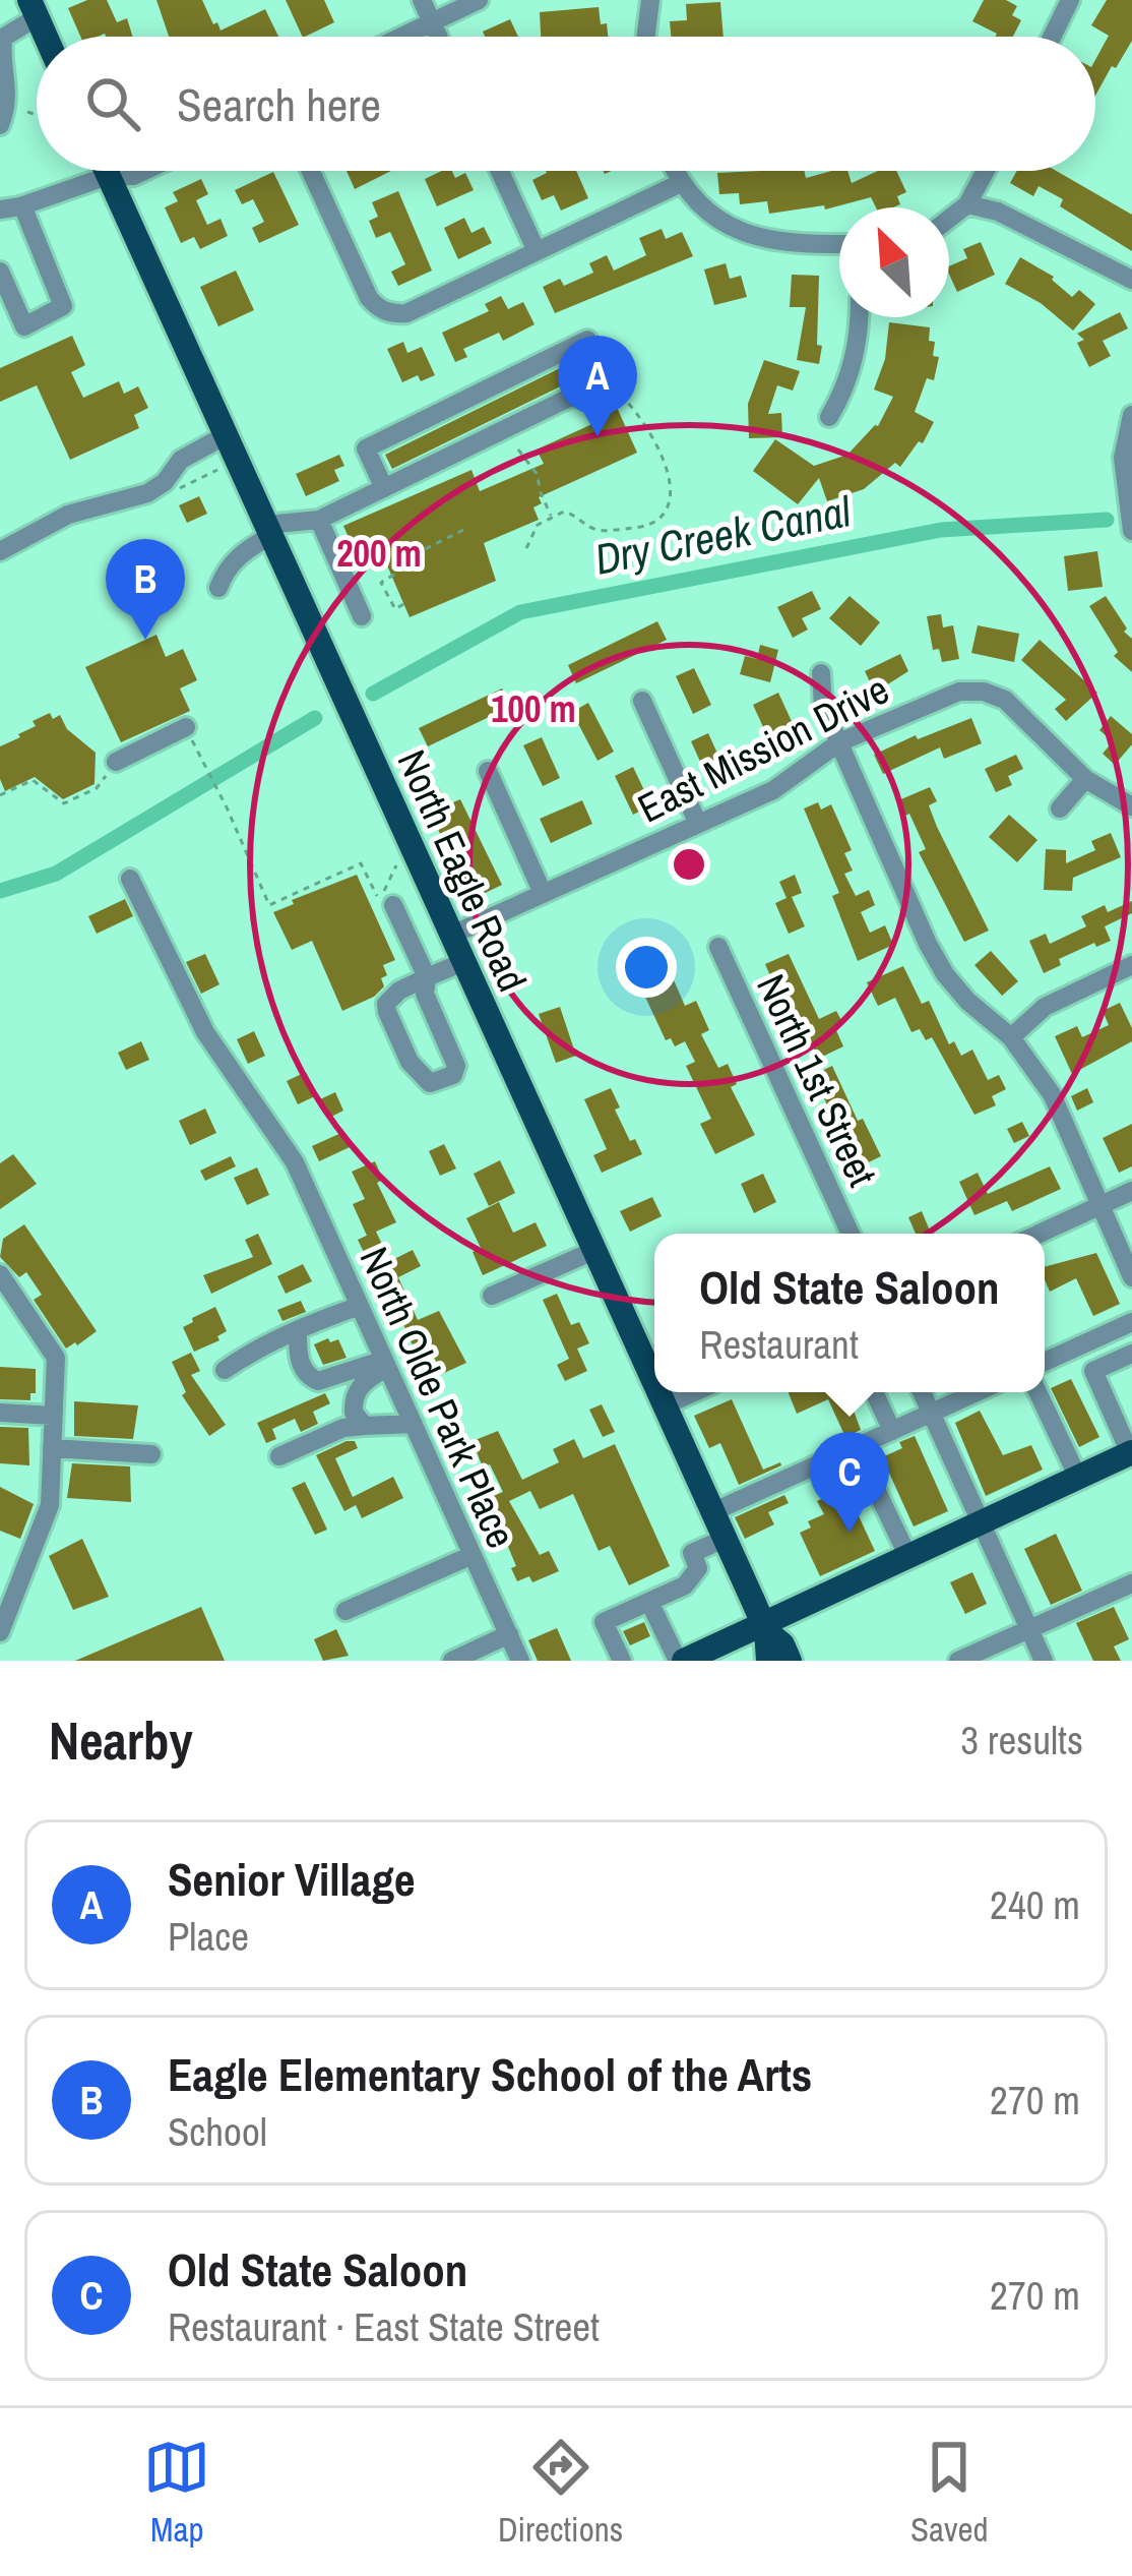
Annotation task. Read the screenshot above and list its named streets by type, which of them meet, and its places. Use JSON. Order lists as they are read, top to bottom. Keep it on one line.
{"streets":{"main road":["North Eagle Road"],"street":["East Mission Drive","North 1st Street","North Olde Park Place"]},"crossings":[["East Mission Drive","North Eagle Road"]],"water":["Dry Creek Canal"],"north":"top left","page":{"search":"Search here","pins":["A","B","C"],"popup":["Old State Saloon","Restaurant"],"heading":["Nearby","3 results"],"list":[{"mark":"A","name":"Senior Village","note":"Place","value":"240 m"},{"mark":"B","name":"Eagle Elementary School of the Arts","note":"School","value":"270 m"},{"mark":"C","name":"Old State Saloon","note":"Restaurant · East State Street","value":"270 m"}],"nav":["Map","Directions","Saved"]},"rings":["200 m","100 m"]}
